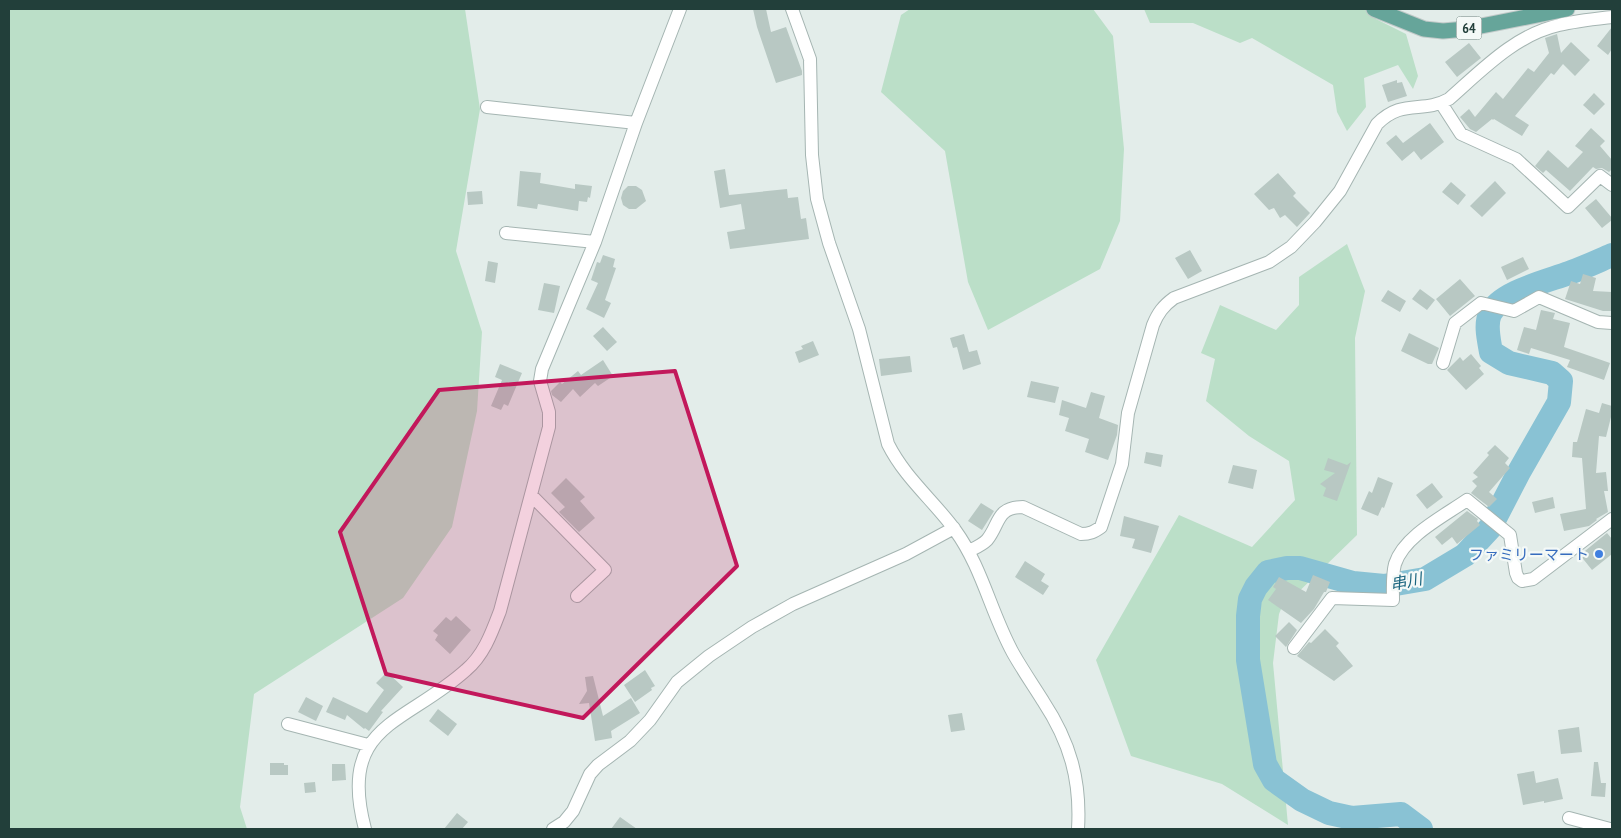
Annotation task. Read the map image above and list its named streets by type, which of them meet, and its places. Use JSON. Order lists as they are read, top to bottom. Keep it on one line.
{"streets":{"main road":["64"]},"water":["串川"],"places":["ファミリーマート"]}
